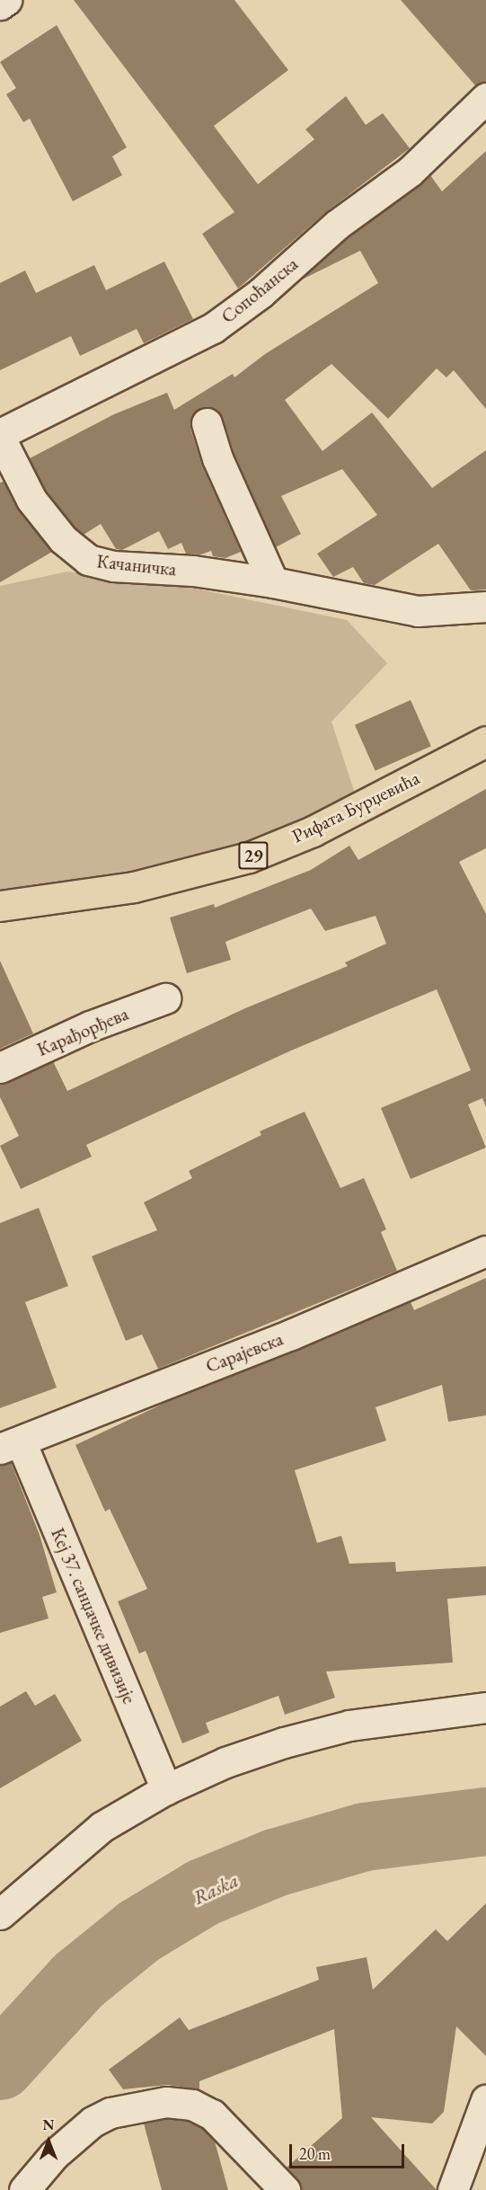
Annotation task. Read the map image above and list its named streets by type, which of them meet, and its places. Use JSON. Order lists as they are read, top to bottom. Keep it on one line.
{"streets":{"main road":["Рифата Бурџевића","29"],"street":["Сопоћанска","Качаничка","Карађорђева","Сарајевска","Кеј 37. санџачке дивизије"]},"crossings":[["Сопоћанска","Качаничка"],["Сарајевска","Кеј 37. санџачке дивизије"]],"water":["Raska"],"scale_bar":"20 m","north":"top"}
